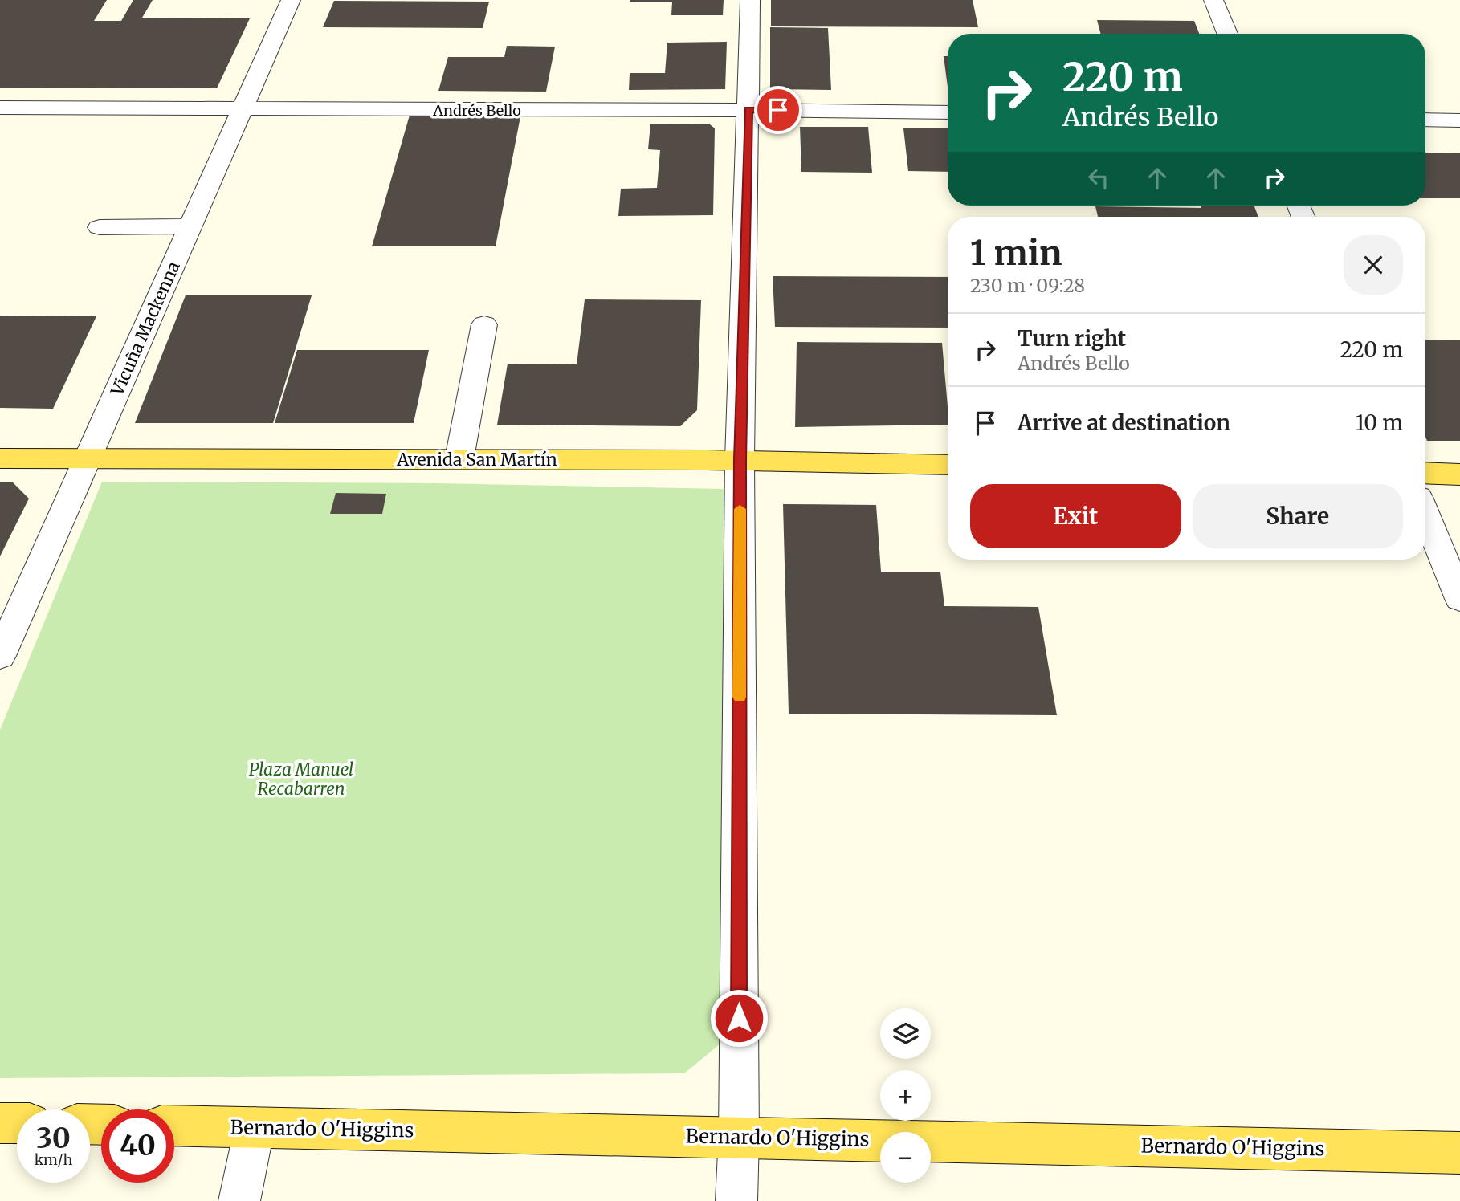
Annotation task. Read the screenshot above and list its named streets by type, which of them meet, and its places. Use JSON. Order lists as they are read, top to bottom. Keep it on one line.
{"streets":{"main road":["Avenida San Martín","Bernardo O'Higgins"],"street":["Andrés Bello","Vicuña Mackenna"]},"crossings":[["Andrés Bello","Vicuña Mackenna"],["Vicuña Mackenna","Avenida San Martín"]],"parks":["Plaza Manuel Recabarren"],"page":{"turn":["220 m","Andrés Bello"],"heading":["1 min","230 m · 09:28"],"list":[{"name":"Turn right","note":"Andrés Bello","value":"220 m"},{"name":"Arrive at destination","value":"10 m"}],"buttons":["Exit","Share"],"map_buttons":["+","−"],"speed":"30 km/h","limit":"40"}}
